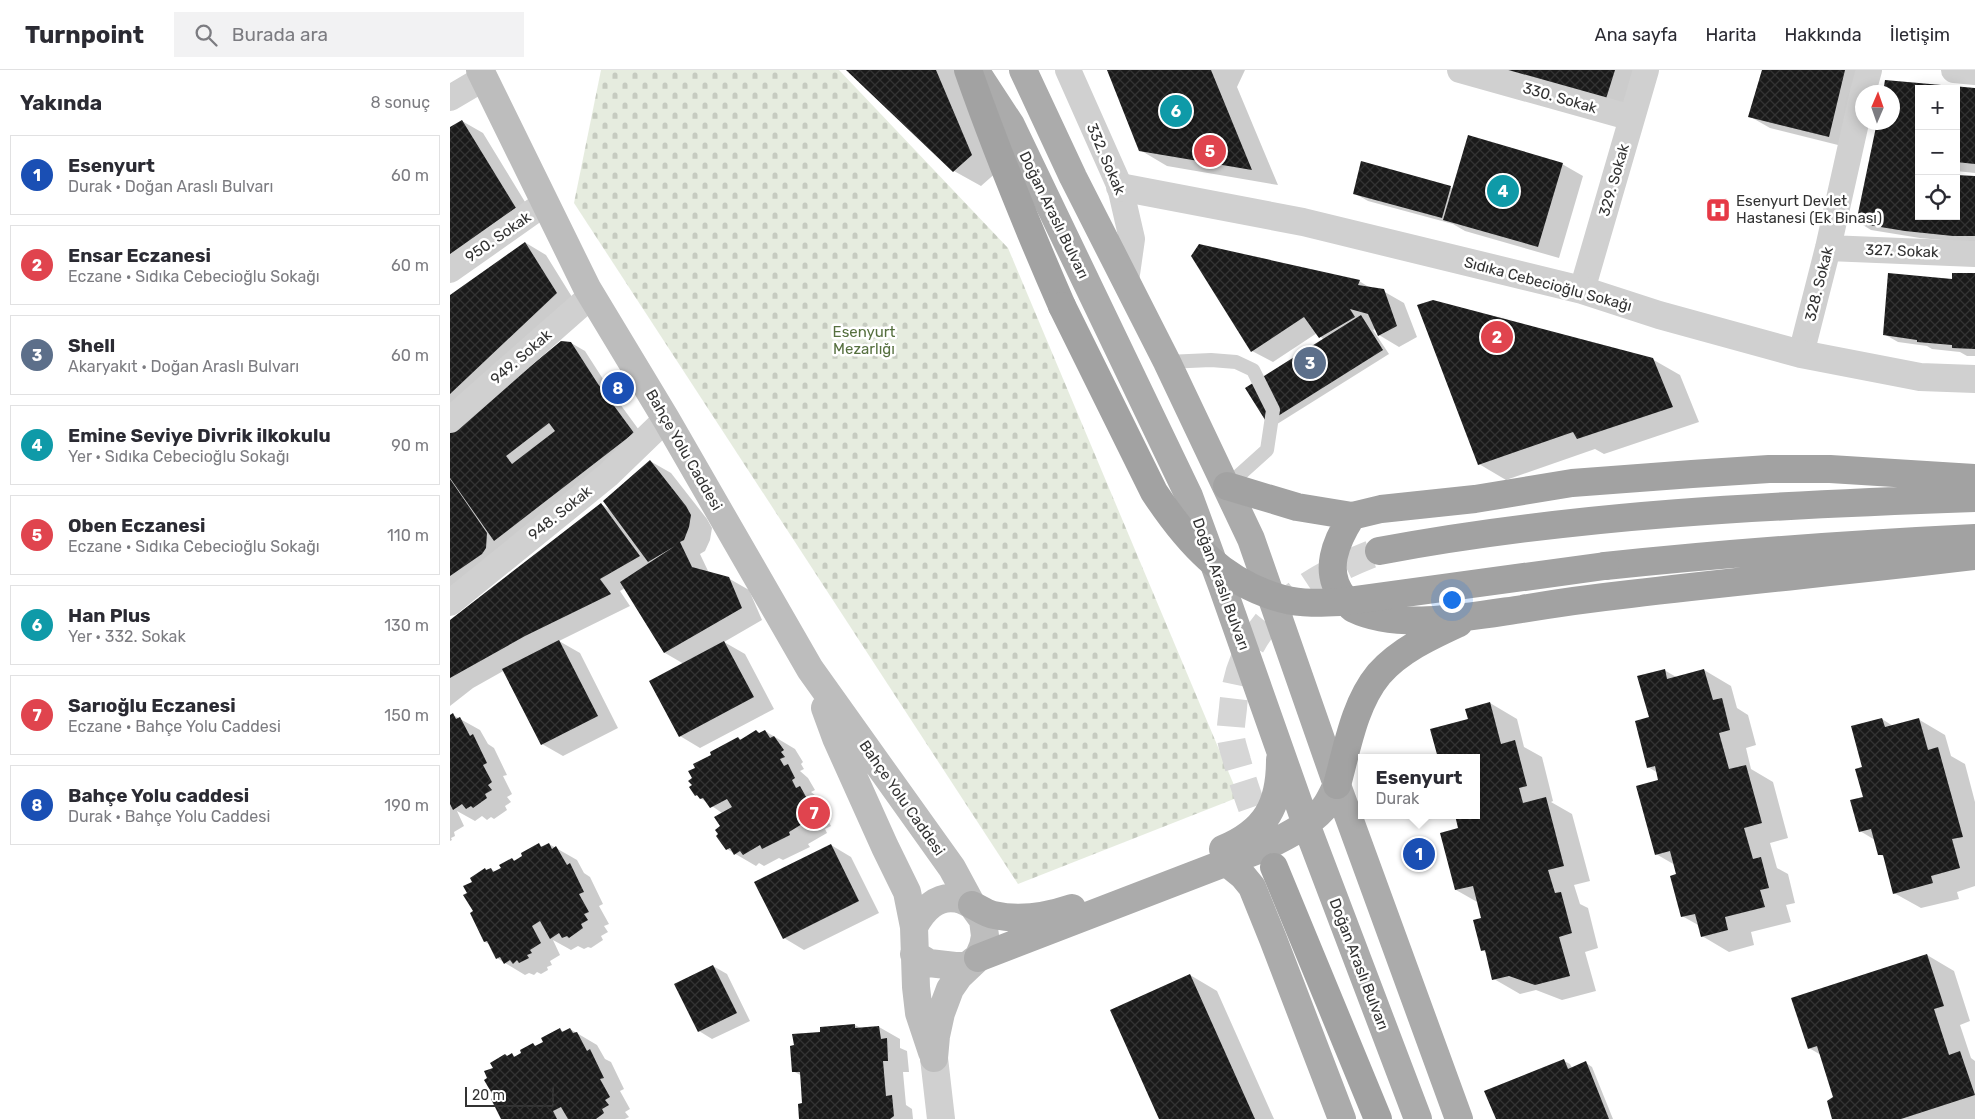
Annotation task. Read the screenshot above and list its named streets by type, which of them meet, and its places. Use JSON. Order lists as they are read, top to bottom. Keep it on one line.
{"streets":{"main road":["Doğan Araslı Bulvarı","Bahçe Yolu Caddesi"],"street":["330. Sokak","332. Sokak","329. Sokak","950. Sokak","327. Sokak","Sıdıka Cebecioğlu Sokağı","328. Sokak","949. Sokak","948. Sokak"]},"crossings":[["330. Sokak","329. Sokak"],["332. Sokak","Sıdıka Cebecioğlu Sokağı"],["329. Sokak","Sıdıka Cebecioğlu Sokağı"],["950. Sokak","Bahçe Yolu Caddesi"],["327. Sokak","328. Sokak"],["Sıdıka Cebecioğlu Sokağı","328. Sokak"],["949. Sokak","Bahçe Yolu Caddesi"],["Bahçe Yolu Caddesi","948. Sokak"]],"parks":["Esenyurt Mezarlığı"],"places":{"hospital":["Esenyurt Devlet Hastanesi (Ek Binası)"]},"scale_bar":"20 m","north":"top","page":{"header":"Turnpoint","search":"Burada ara","nav":["Ana sayfa","Harita","Hakkında","İletişim"],"heading":["Yakında","8 sonuç"],"map_buttons":["+","−"],"pins":["6","5","4","2","3","8","7","1"],"list":[{"mark":"1","name":"Esenyurt","note":"Durak · Doğan Araslı Bulvarı","value":"60 m"},{"mark":"2","name":"Ensar Eczanesi","note":"Eczane · Sıdıka Cebecioğlu Sokağı","value":"60 m"},{"mark":"3","name":"Shell","note":"Akaryakıt · Doğan Araslı Bulvarı","value":"60 m"},{"mark":"4","name":"Emine Seviye Divrik ilkokulu","note":"Yer · Sıdıka Cebecioğlu Sokağı","value":"90 m"},{"mark":"5","name":"Oben Eczanesi","note":"Eczane · Sıdıka Cebecioğlu Sokağı","value":"110 m"},{"mark":"6","name":"Han Plus","note":"Yer · 332. Sokak","value":"130 m"},{"mark":"7","name":"Sarıoğlu Eczanesi","note":"Eczane · Bahçe Yolu Caddesi","value":"150 m"},{"mark":"8","name":"Bahçe Yolu caddesi","note":"Durak · Bahçe Yolu Caddesi","value":"190 m"}],"popup":["Esenyurt","Durak"],"scale":"20 m"}}
